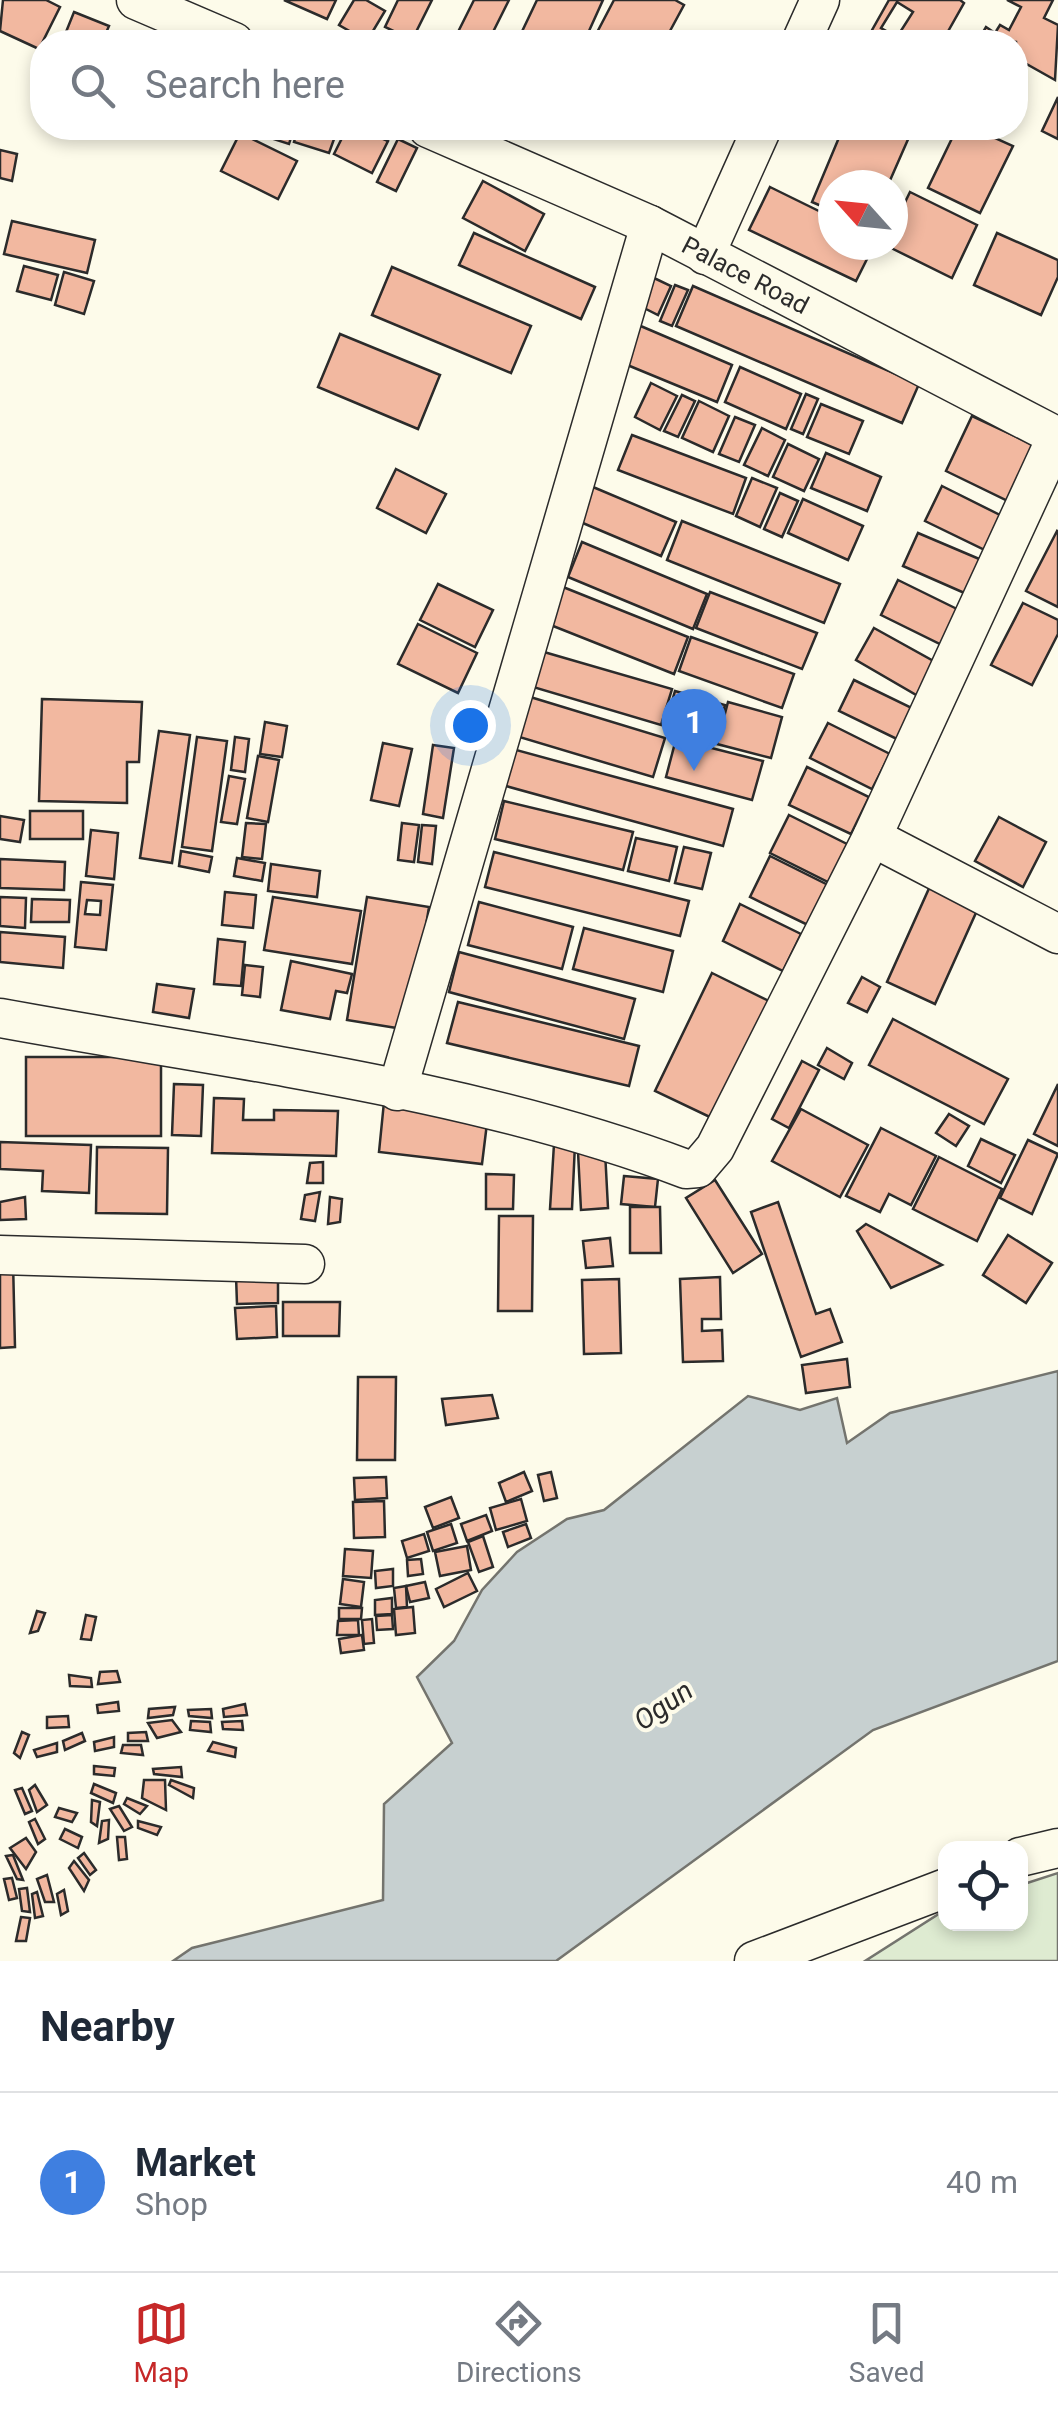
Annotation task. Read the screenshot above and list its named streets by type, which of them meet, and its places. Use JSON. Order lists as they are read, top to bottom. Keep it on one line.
{"streets":{"street":["Palace Road"]},"water":["Ogun"],"north":"top left","page":{"search":"Search here","pins":"1","heading":"Nearby","list":[{"mark":"1","name":"Market","note":"Shop","value":"40 m"}],"nav":["Map","Directions","Saved"]}}
